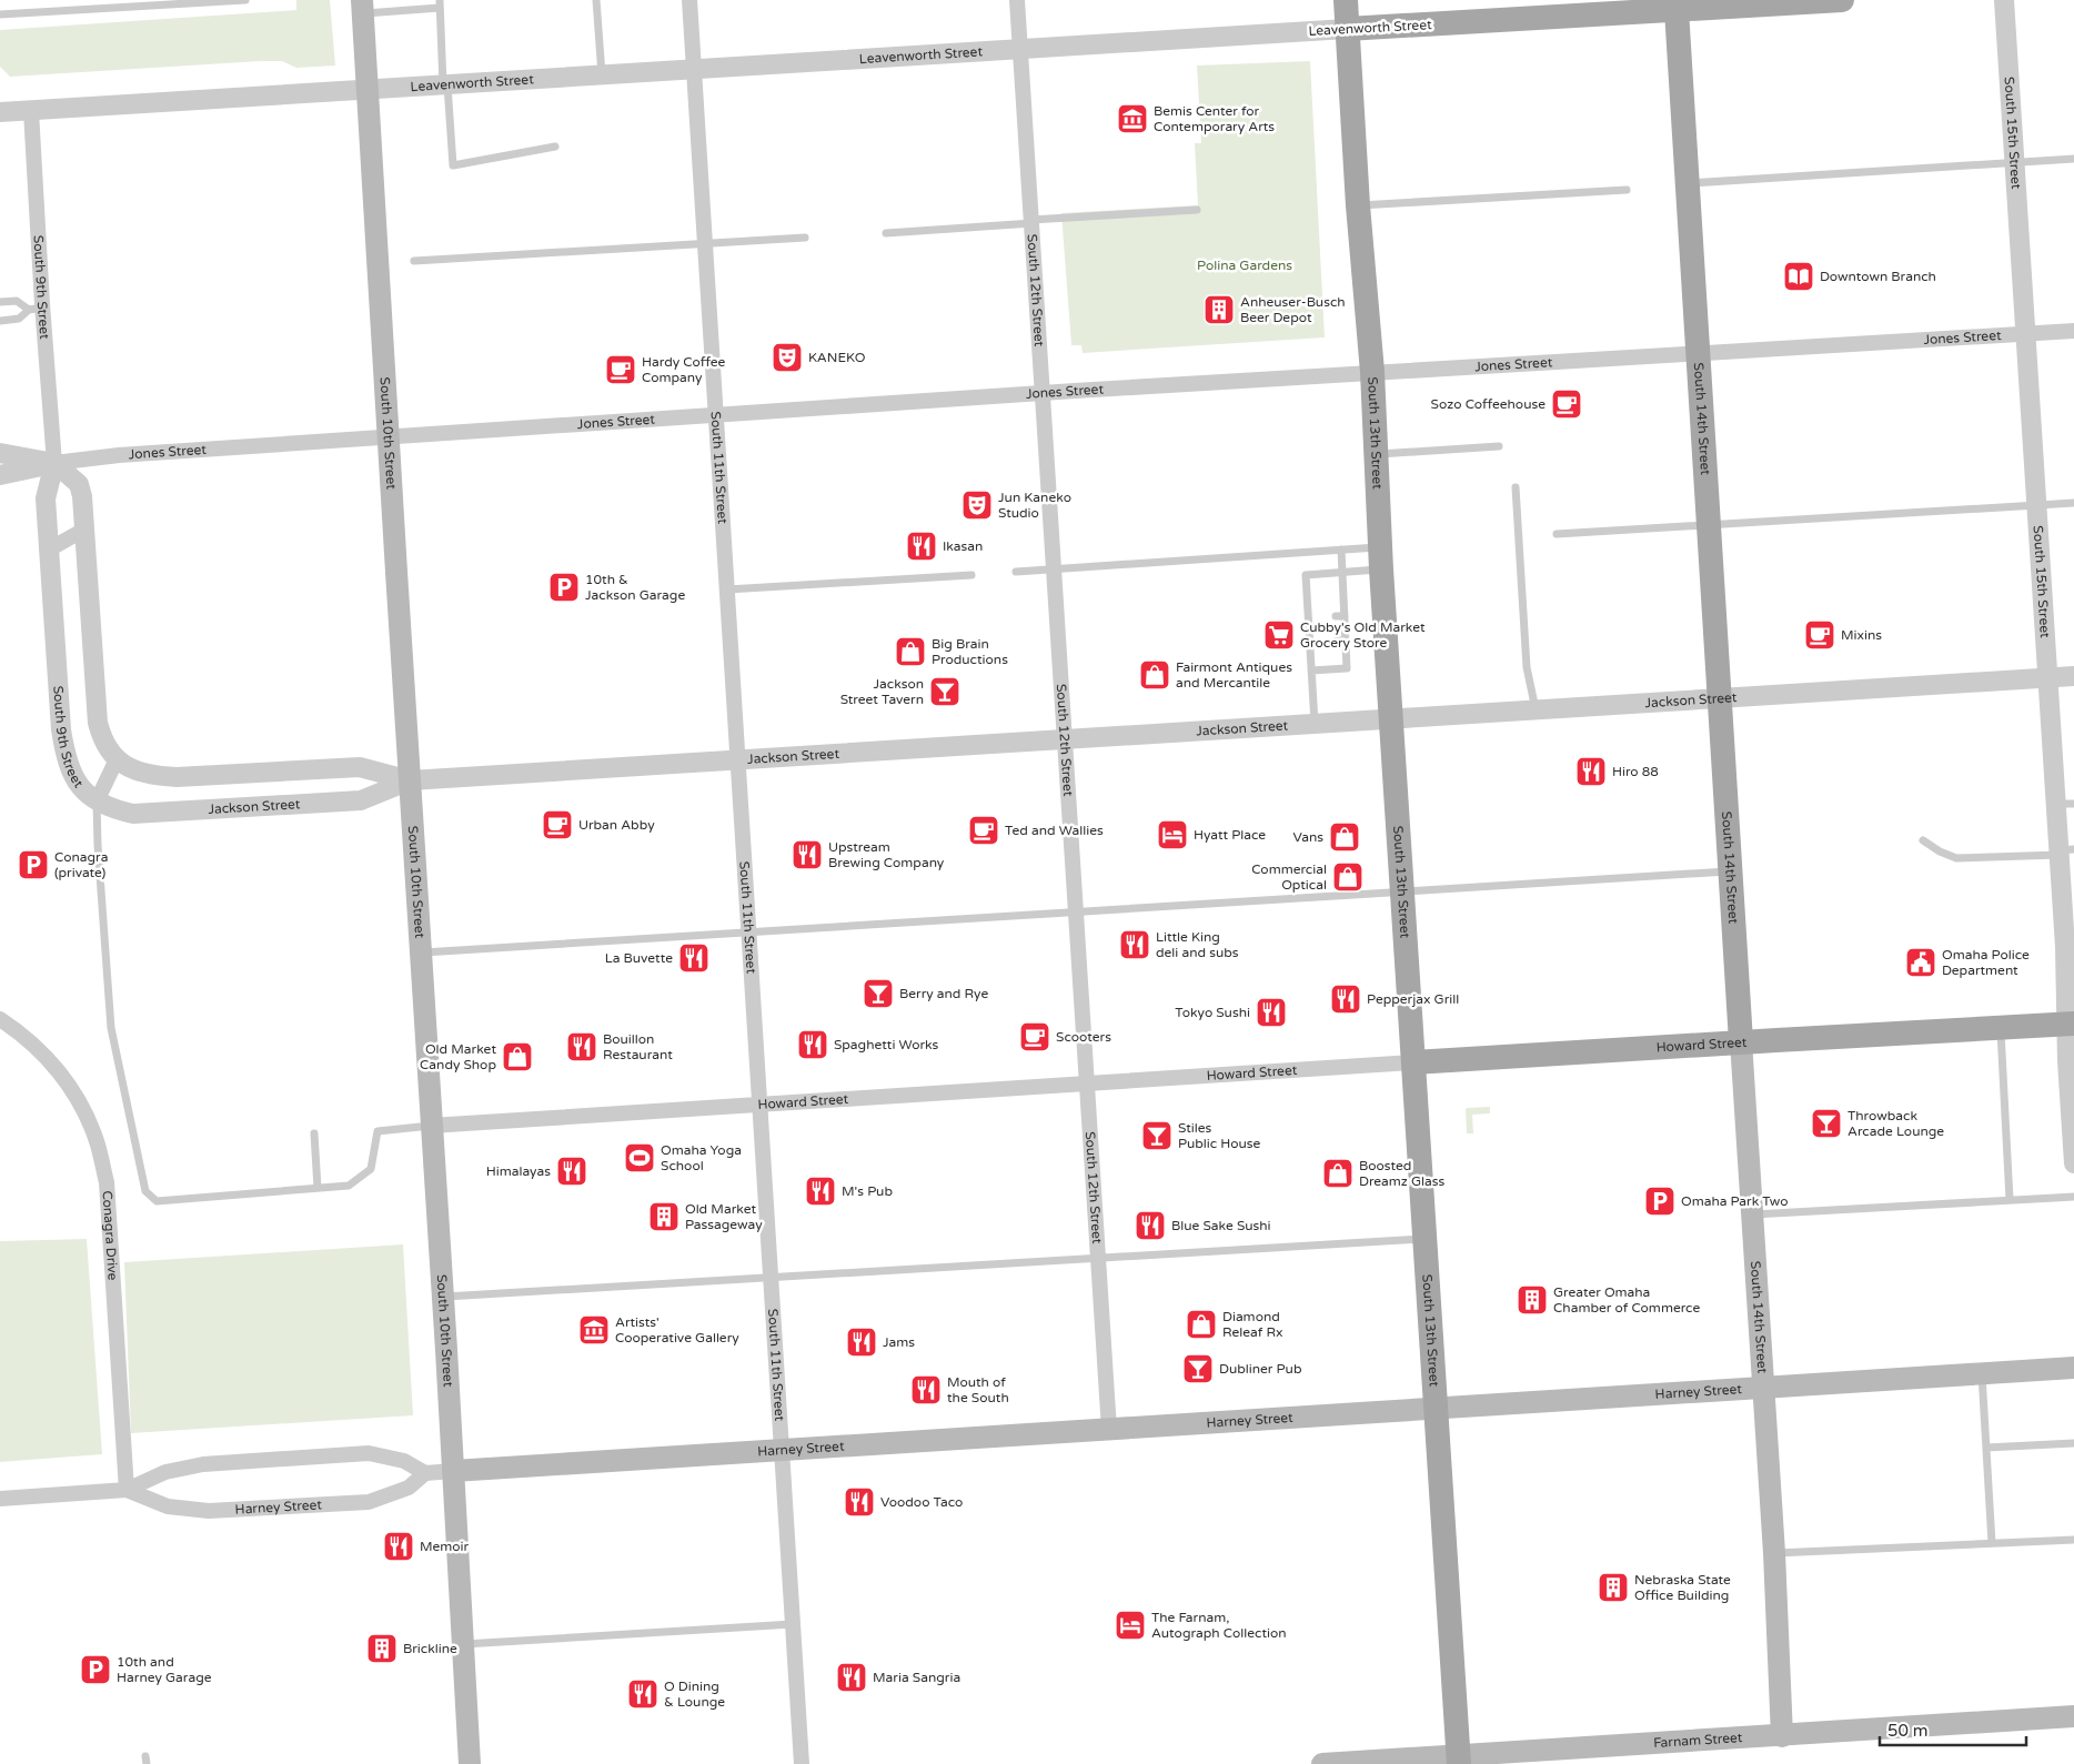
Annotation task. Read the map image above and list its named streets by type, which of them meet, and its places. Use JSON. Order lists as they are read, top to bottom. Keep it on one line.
{"streets":{"main road":["Leavenworth Street","South 14th Street","South 10th Street","South 13th Street","Howard Street","Harney Street","Farnam Street"],"street":["South 15th Street","South 9th Street","South 12th Street","Jones Street","South 11th Street","Jackson Street","Conagra Drive"]},"crossings":[["Leavenworth Street","South 9th Street"],["Leavenworth Street","South 12th Street"],["Leavenworth Street","South 14th Street"],["Leavenworth Street","South 13th Street"],["Leavenworth Street","South 11th Street"],["South 15th Street","Jones Street"],["South 15th Street","Jackson Street"],["South 15th Street","Howard Street"],["South 9th Street","Jones Street"],["South 9th Street","Jackson Street"],["South 12th Street","Jones Street"],["South 12th Street","Jackson Street"],["South 12th Street","Howard Street"],["South 12th Street","Harney Street"],["Jones Street","South 14th Street"],["Jones Street","South 13th Street"],["Jones Street","South 11th Street"],["South 14th Street","Jackson Street"],["South 14th Street","Howard Street"],["South 14th Street","Harney Street"],["South 14th Street","Farnam Street"],["South 10th Street","Jackson Street"],["South 10th Street","Howard Street"],["South 10th Street","Harney Street"],["South 13th Street","Jackson Street"],["South 13th Street","Howard Street"],["South 13th Street","Harney Street"],["South 13th Street","Farnam Street"],["South 11th Street","Jackson Street"],["South 11th Street","Howard Street"],["South 11th Street","Harney Street"],["Conagra Drive","Harney Street"]],"parks":["Polina Gardens"],"places":{"museum":["Bemis Center for Contemporary Arts","Artists' Cooperative Gallery"],"library":["Downtown Branch"],"building":["Anheuser-Busch Beer Depot","Old Market Passageway","Greater Omaha Chamber of Commerce","Nebraska State Office Building","Brickline"],"theatre":["KANEKO","Jun Kaneko Studio"],"cafe":["Hardy Coffee Company","Sozo Coffeehouse","Mixins","Urban Abby","Ted and Wallies","Scooters"],"restaurant":["Ikasan","Hiro 88","Upstream Brewing Company","Little King deli and subs","La Buvette","Pepperjax Grill","Tokyo Sushi","Spaghetti Works","Bouillon Restaurant","Himalayas","M's Pub","Blue Sake Sushi","Jams","Mouth of the South","Voodoo Taco","Memoir","Maria Sangria","O Dining & Lounge"],"parking":["10th & Jackson Garage","Conagra (private)","Omaha Park Two","10th and Harney Garage"],"supermarket":["Cubby's Old Market Grocery Store"],"shop":["Big Brain Productions","Fairmont Antiques and Mercantile","Vans","Commercial Optical","Old Market Candy Shop","Boosted Dreamz Glass","Diamond Releaf Rx"],"bar":["Jackson Street Tavern","Berry and Rye","Throwback Arcade Lounge","Stiles Public House","Dubliner Pub"],"hotel":["Hyatt Place","The Farnam, Autograph Collection"],"public building":["Omaha Police Department"],"sports":["Omaha Yoga School"]},"scale_bar":"50 m"}
